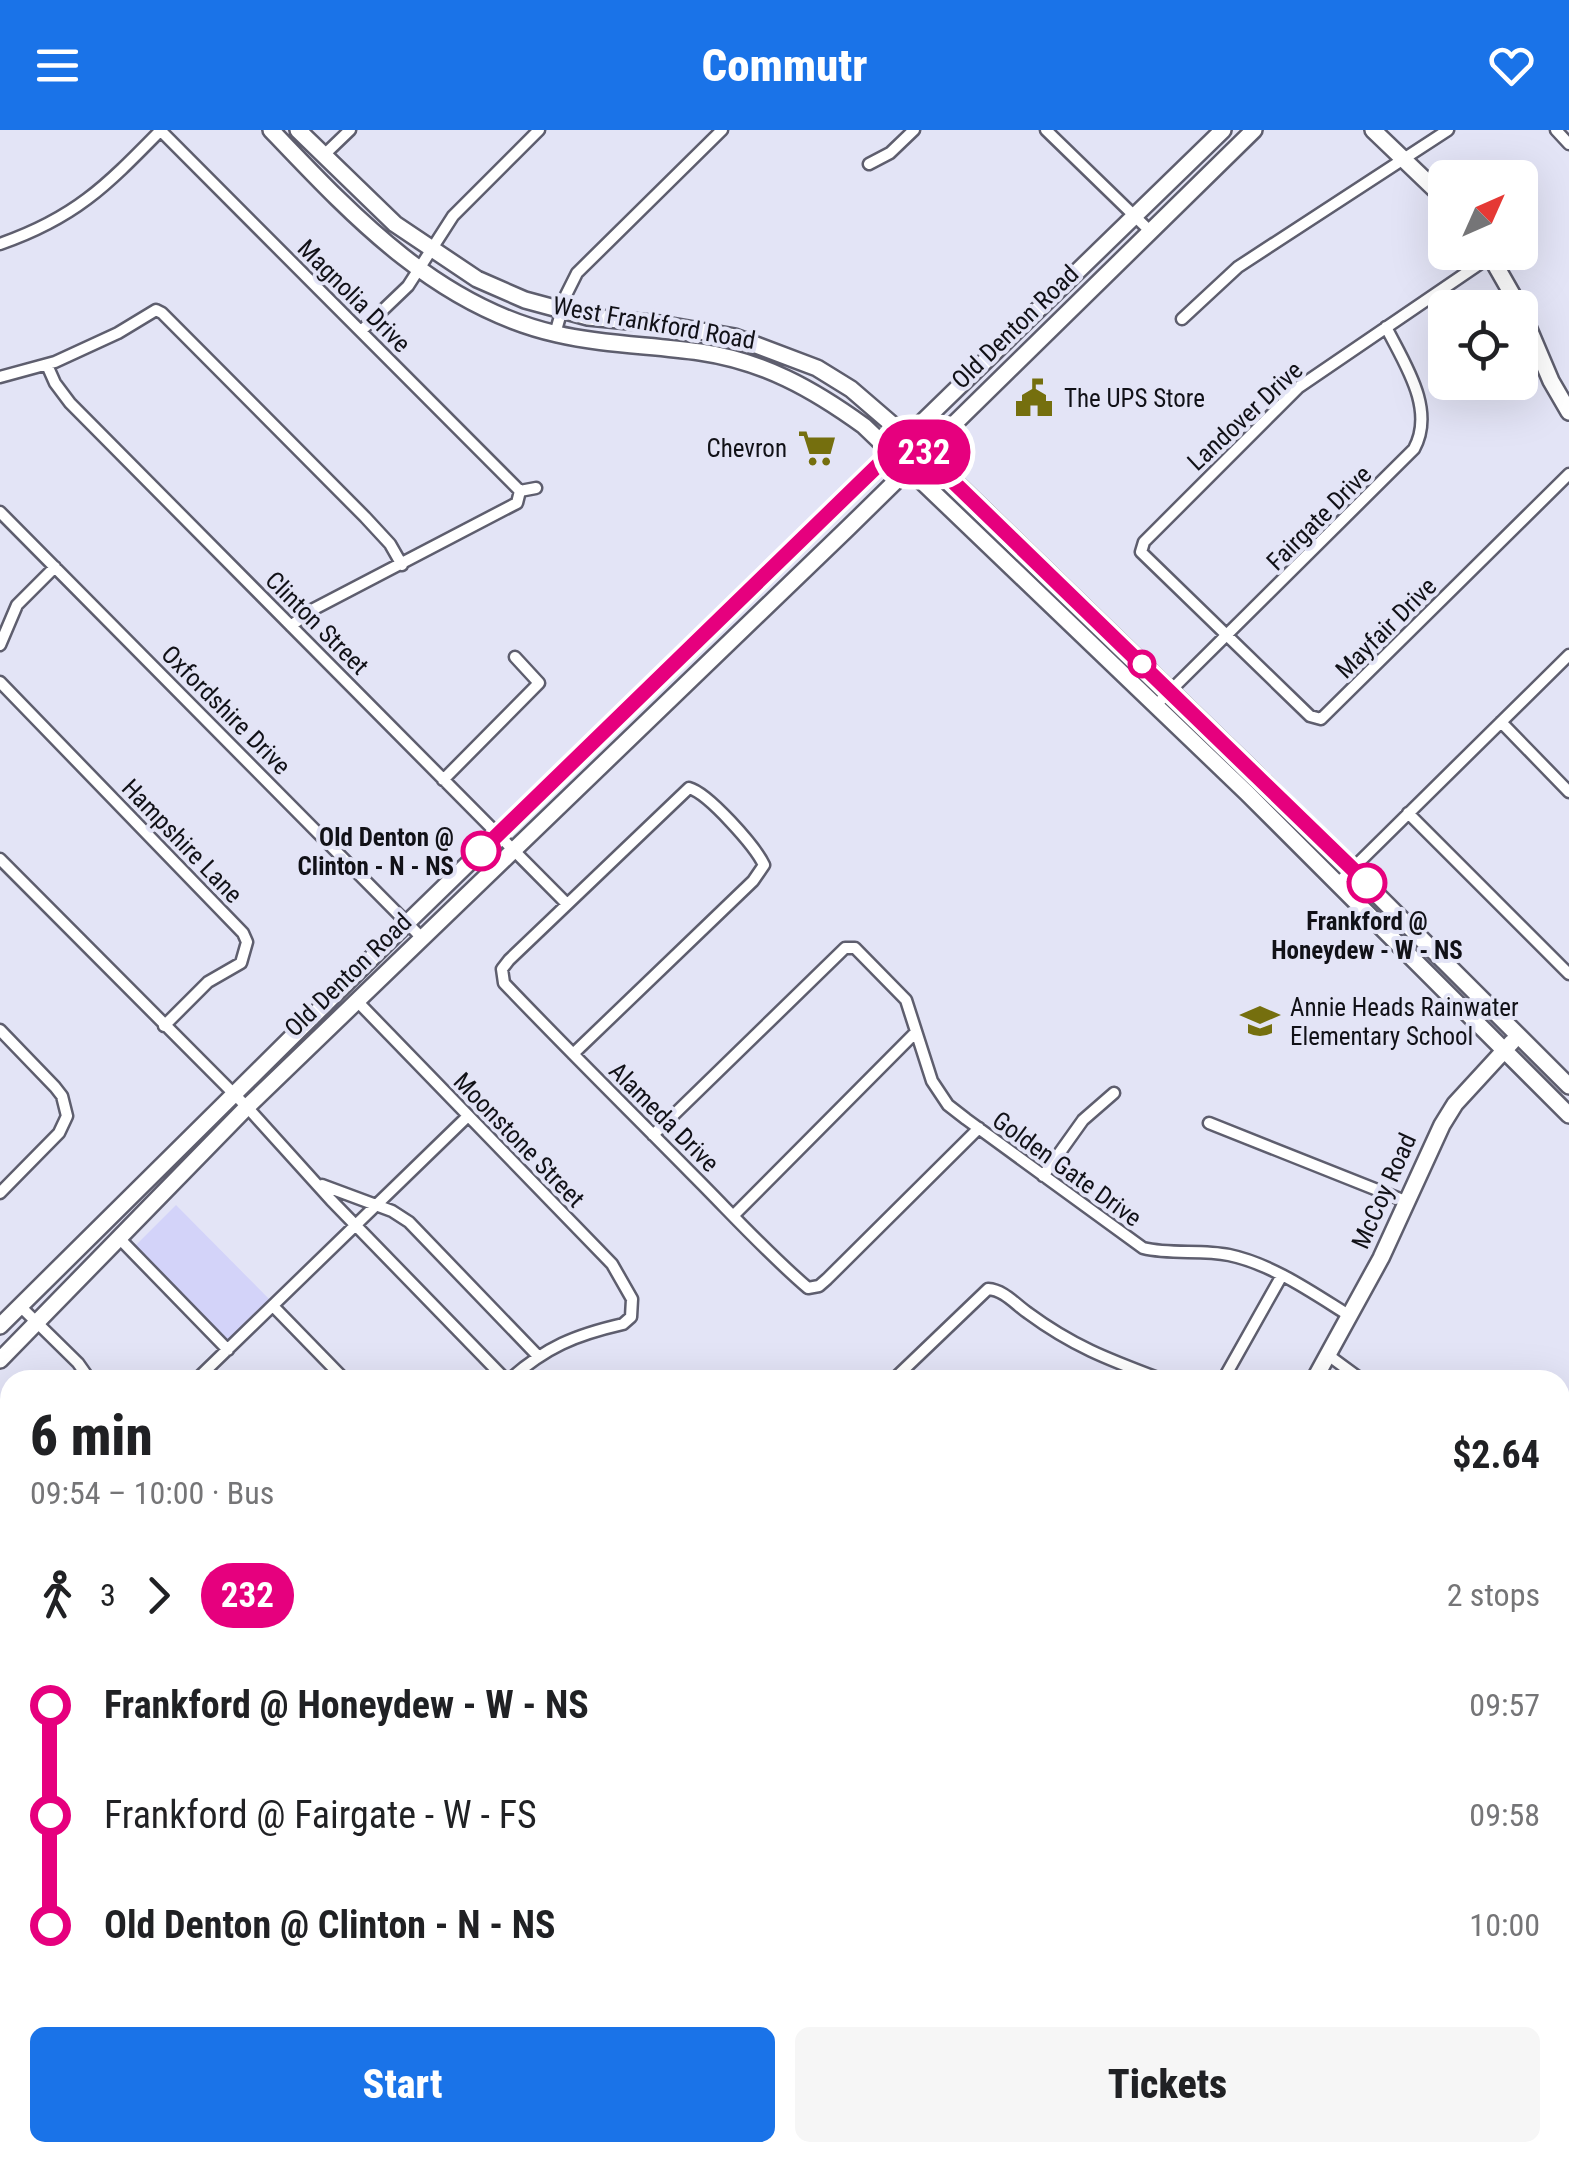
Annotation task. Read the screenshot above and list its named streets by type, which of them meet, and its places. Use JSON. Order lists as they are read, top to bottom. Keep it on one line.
{"streets":{"main road":["West Frankford Road","Old Denton Road","McCoy Road"],"street":["Magnolia Drive","Landover Drive","Fairgate Drive","Clinton Street","Mayfair Drive","Oxfordshire Drive","Hampshire Lane","Alameda Drive","Moonstone Street","Golden Gate Drive"]},"crossings":[["West Frankford Road","Old Denton Road"],["West Frankford Road","Fairgate Drive"],["West Frankford Road","McCoy Road"],["Old Denton Road","Clinton Street"],["Old Denton Road","Oxfordshire Drive"],["Old Denton Road","Moonstone Street"],["Landover Drive","Fairgate Drive"],["Landover Drive","Mayfair Drive"],["Fairgate Drive","Mayfair Drive"],["Clinton Street","Alameda Drive"],["Alameda Drive","Golden Gate Drive"],["Golden Gate Drive","McCoy Road"]],"places":{"public building":["The UPS Store"],"supermarket":["Chevron"],"other":["Old Denton @ Clinton - N - NS","Frankford @ Honeydew - W - NS"],"school or university":["Annie Heads Rainwater Elementary School"]},"lines":["bus line 232"],"north":"top right","page":{"header":"Commutr","on_map":"232","heading":["6 min","09:54 – 10:00 · Bus","$2.64"],"legs":["3","232","2 stops"],"list":[{"name":"Frankford @ Honeydew - W - NS","value":"09:57"},{"name":"Frankford @ Fairgate - W - FS","value":"09:58"},{"name":"Old Denton @ Clinton - N - NS","value":"10:00"}],"buttons":["Start","Tickets"]}}
